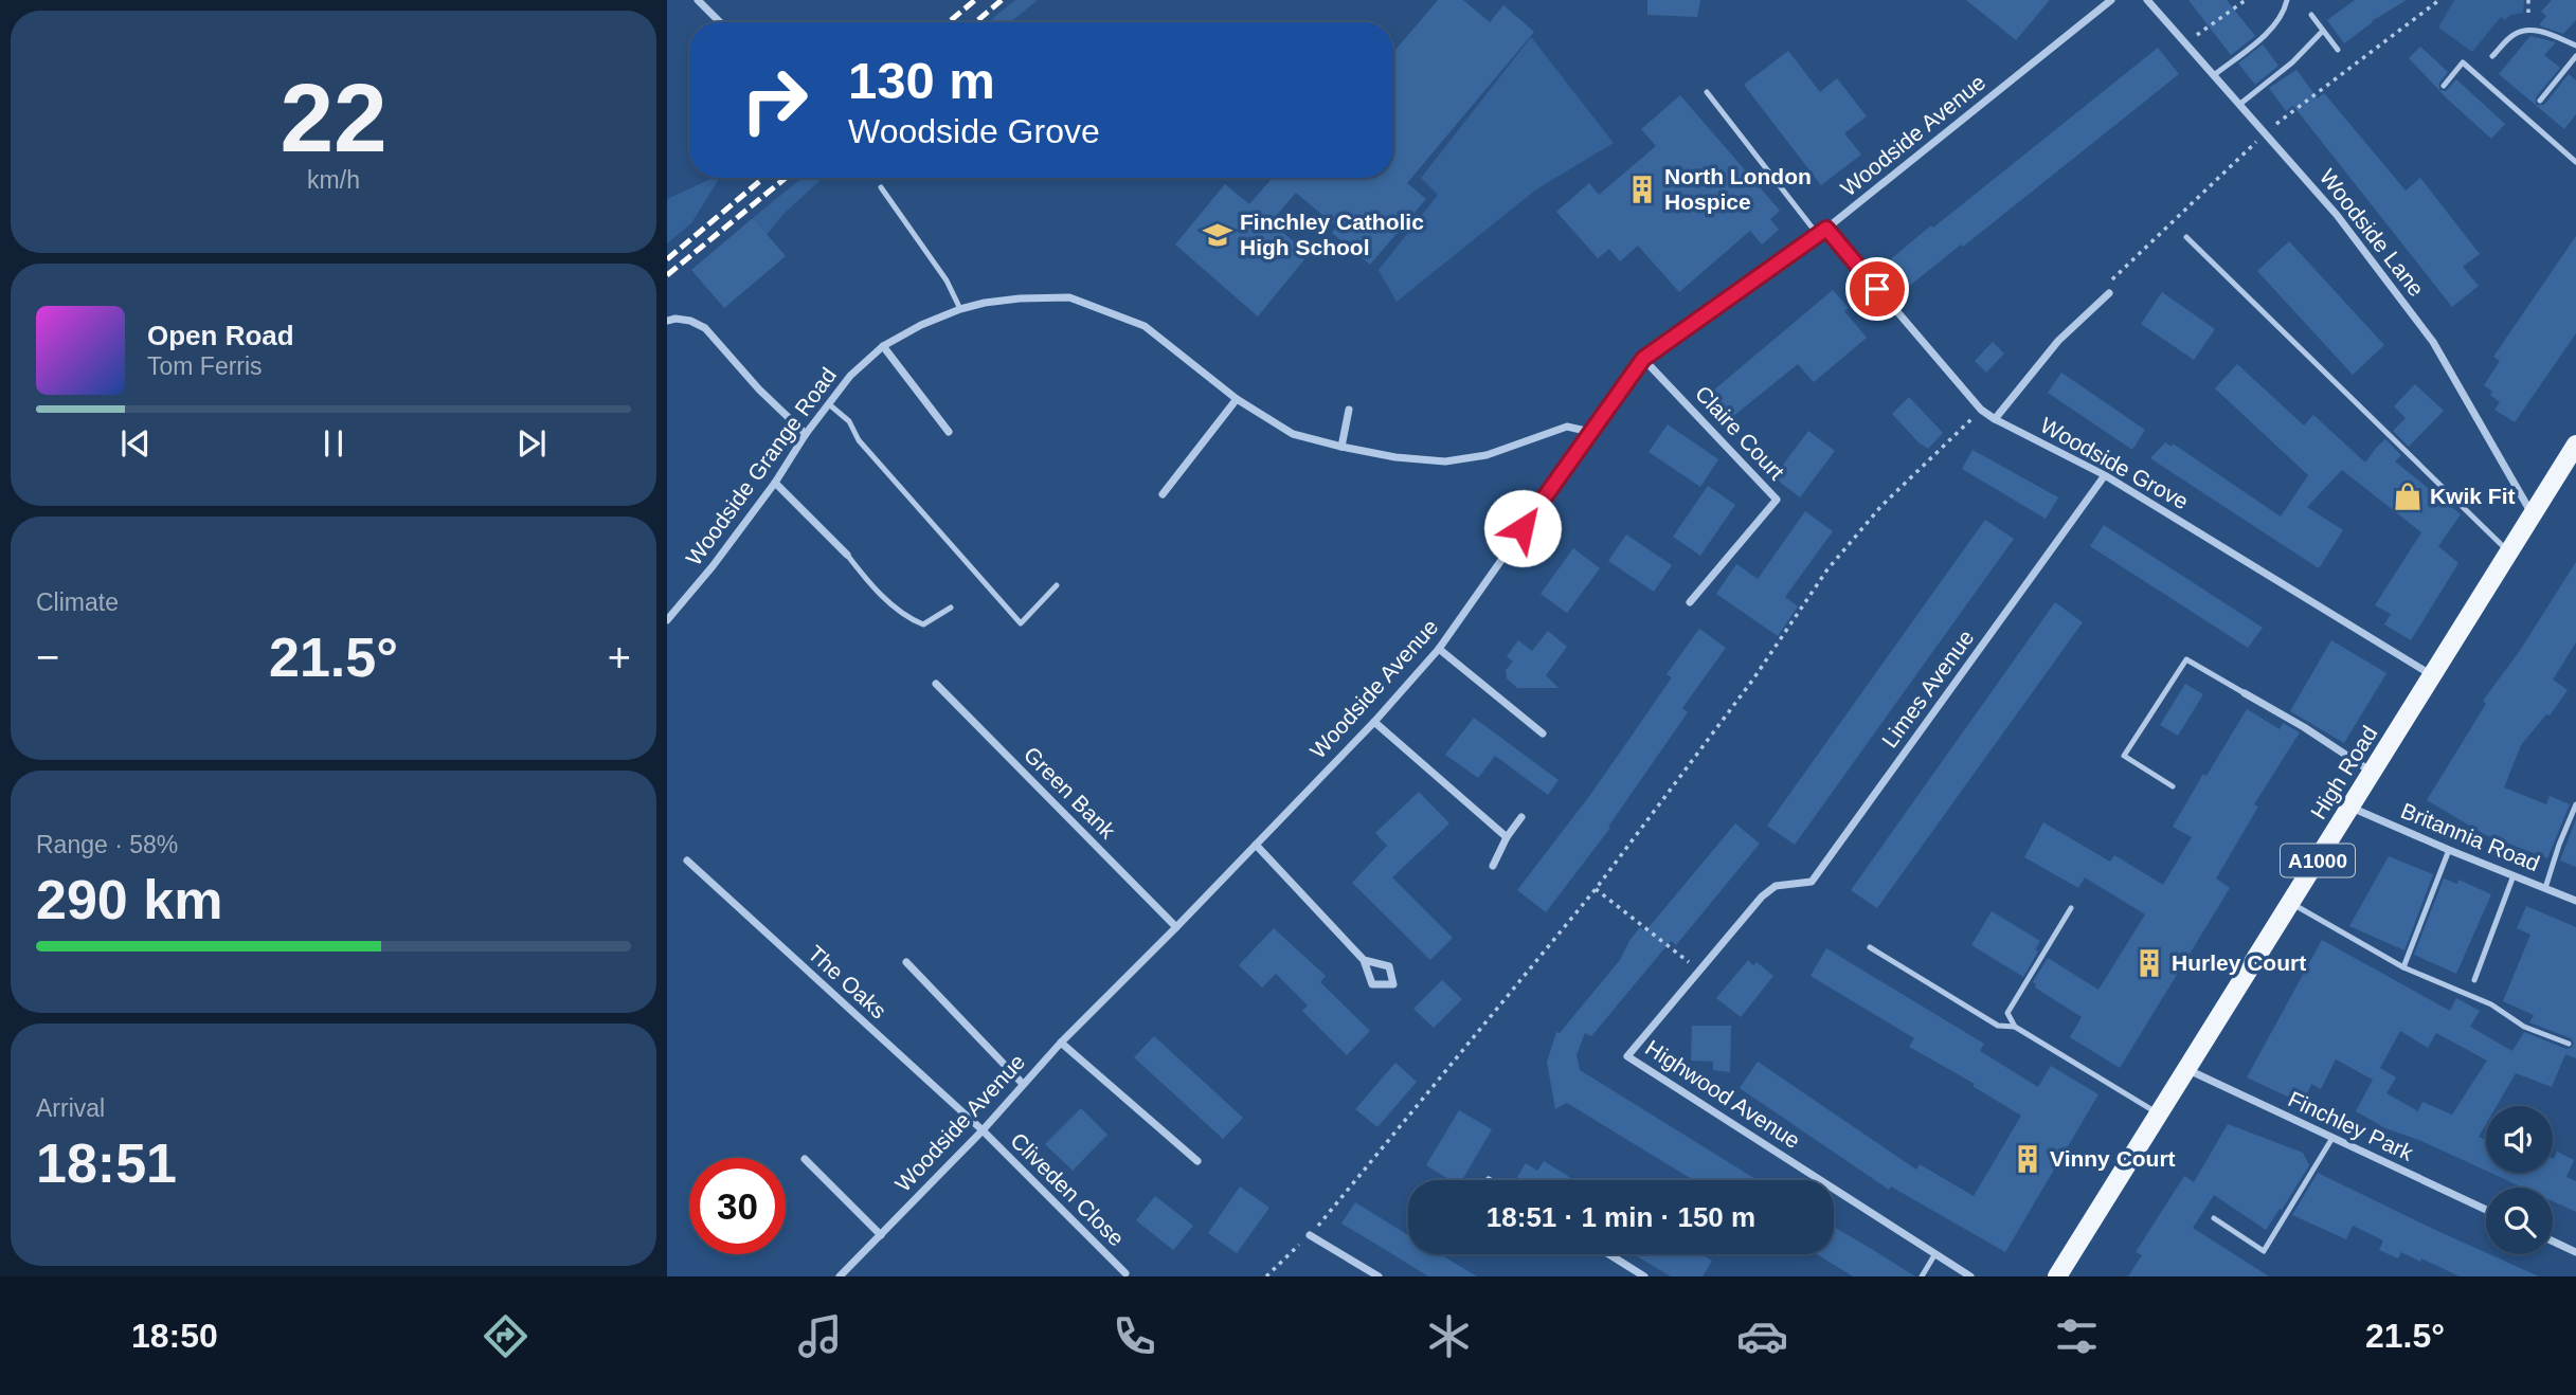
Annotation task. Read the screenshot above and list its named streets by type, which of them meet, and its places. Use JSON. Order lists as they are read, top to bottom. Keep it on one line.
{"streets":{"main road":["High Road","A1000"],"street":["Woodside Avenue","Woodside Lane","Claire Court","Woodside Grove","Woodside Grange Road","Limes Avenue","Green Bank","Britannia Road","The Oaks","Highwood Avenue","Finchley Park","Cliveden Close"]},"crossings":[["Woodside Avenue","Claire Court"],["Woodside Avenue","Woodside Grove"],["Woodside Avenue","Woodside Grange Road"],["Woodside Avenue","Green Bank"],["Woodside Avenue","The Oaks"],["Woodside Avenue","Cliveden Close"],["Woodside Lane","High Road"],["Woodside Grove","Limes Avenue"],["Woodside Grove","High Road"],["Limes Avenue","Highwood Avenue"],["High Road","Britannia Road"],["High Road","Finchley Park"],["The Oaks","Cliveden Close"]],"places":{"building":["North London Hospice","Hurley Court","Vinny Court"],"school or university":["Finchley Catholic High School"],"shop":["Kwik Fit"]},"page":{"tile":[["22","km/h"],"Climate",["Range · 58%","290 km"],["Arrival","18:51"]],"turn":["130 m","Woodside Grove"],"song":["Open Road","Tom Ferris"],"heat":["−","21.5°","+"],"limit":"30","trip":"18:51 · 1 min · 150 m","tabs":["18:50","21.5°"]}}
